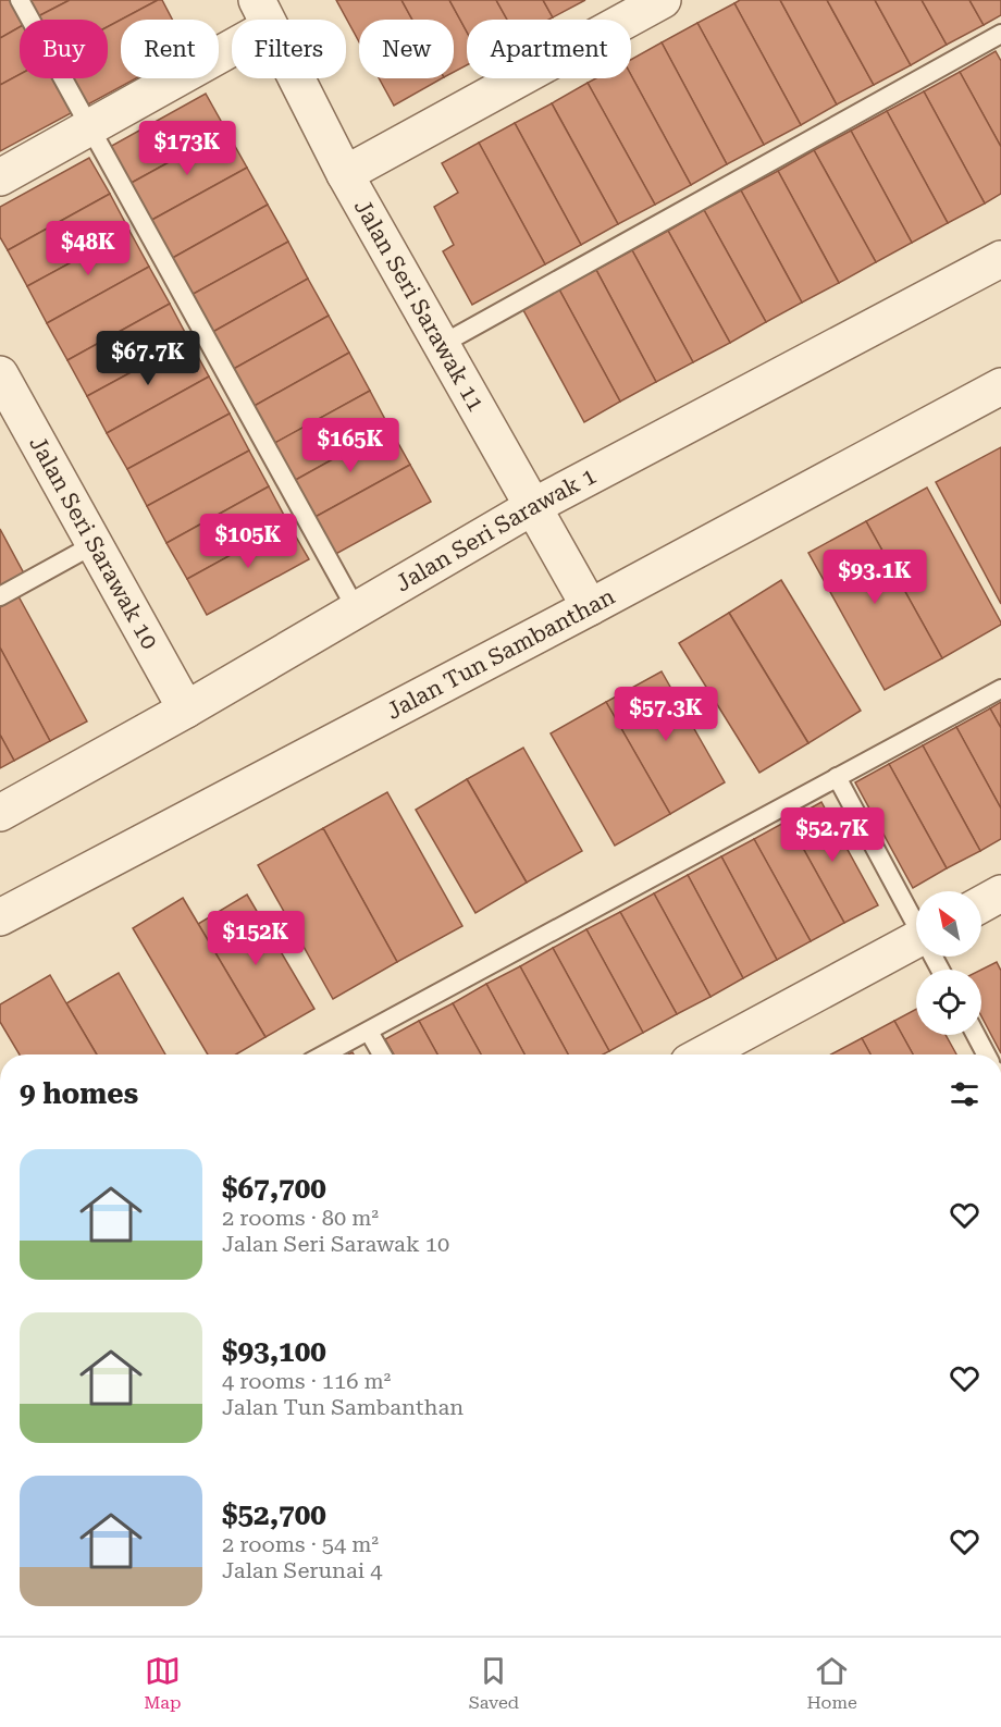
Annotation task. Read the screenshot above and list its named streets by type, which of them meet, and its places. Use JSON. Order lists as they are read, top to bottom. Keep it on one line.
{"streets":{"street":["Jalan Seri Sarawak 11","Jalan Seri Sarawak 1","Jalan Seri Sarawak 10","Jalan Tun Sambanthan"]},"crossings":[["Jalan Seri Sarawak 11","Jalan Seri Sarawak 1"],["Jalan Seri Sarawak 11","Jalan Tun Sambanthan"],["Jalan Seri Sarawak 1","Jalan Seri Sarawak 10"]],"north":"top left","page":{"chip":["Buy","Rent","Filters","New","Apartment"],"price":["$173K","$48K","$67.7K","$165K","$105K","$93.1K","$57.3K","$52.7K","$152K"],"heading":"9 homes","list":[{"name":"$67,700","note":"2 rooms · 80 m² · Jalan Seri Sarawak 10"},{"name":"$93,100","note":"4 rooms · 116 m² · Jalan Tun Sambanthan"},{"name":"$52,700","note":"2 rooms · 54 m² · Jalan Serunai 4"}],"tabs":["Map","Saved","Home"]}}
